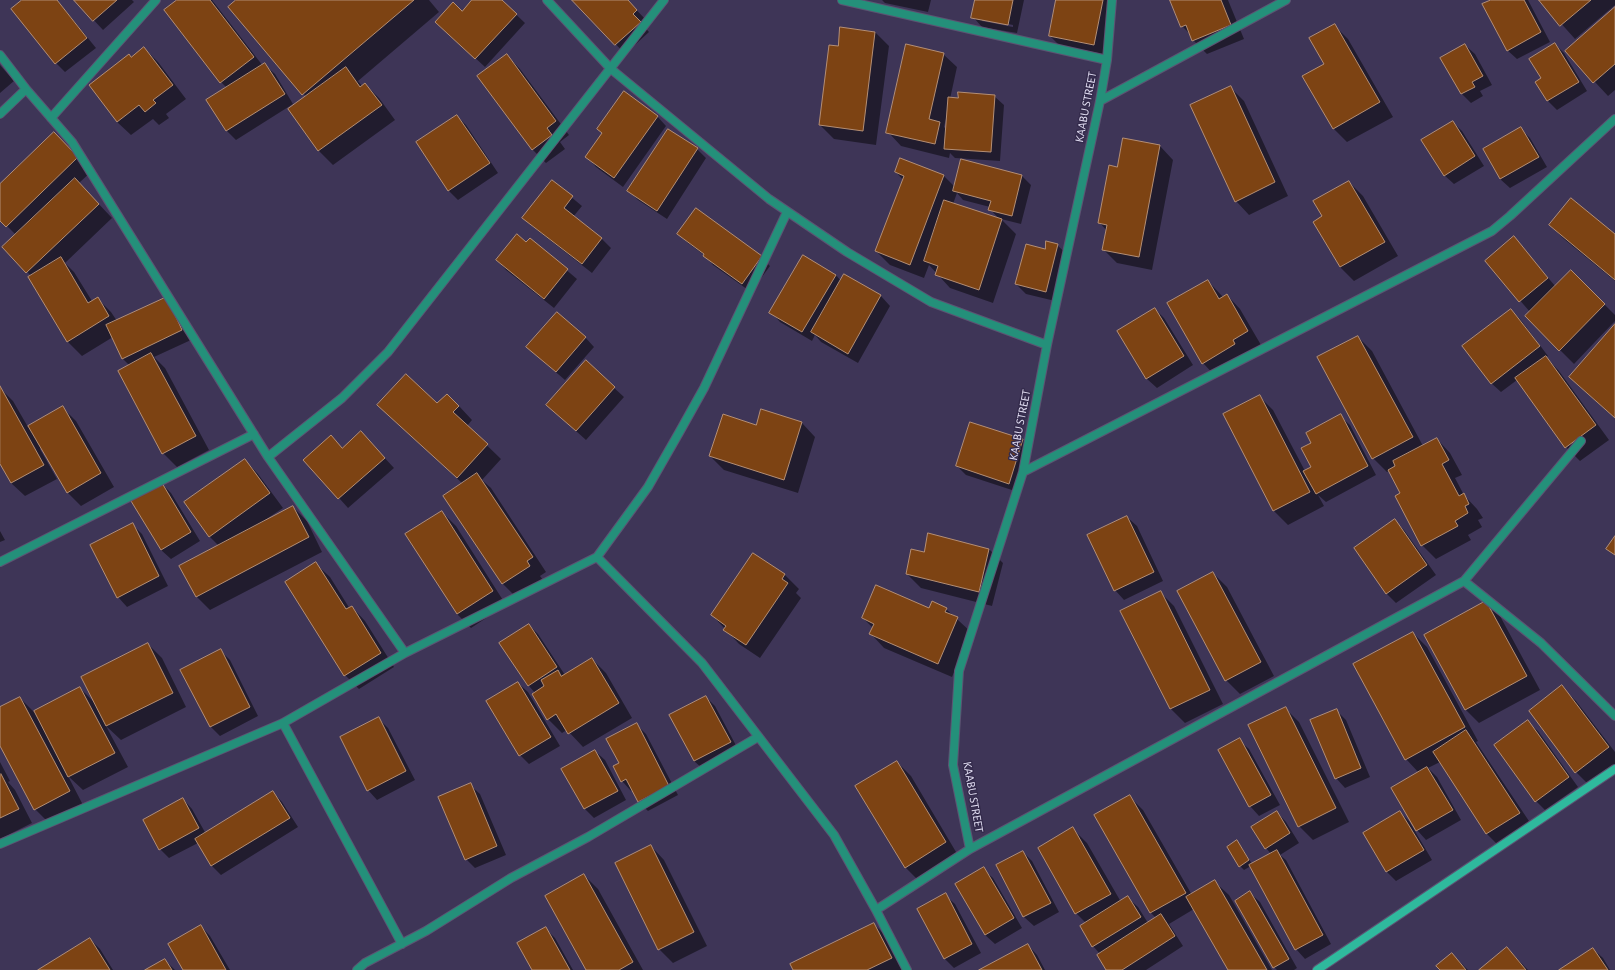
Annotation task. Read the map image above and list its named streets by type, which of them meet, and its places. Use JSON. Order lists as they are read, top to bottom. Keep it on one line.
{"streets":{"street":["KAABU STREET"]}}
